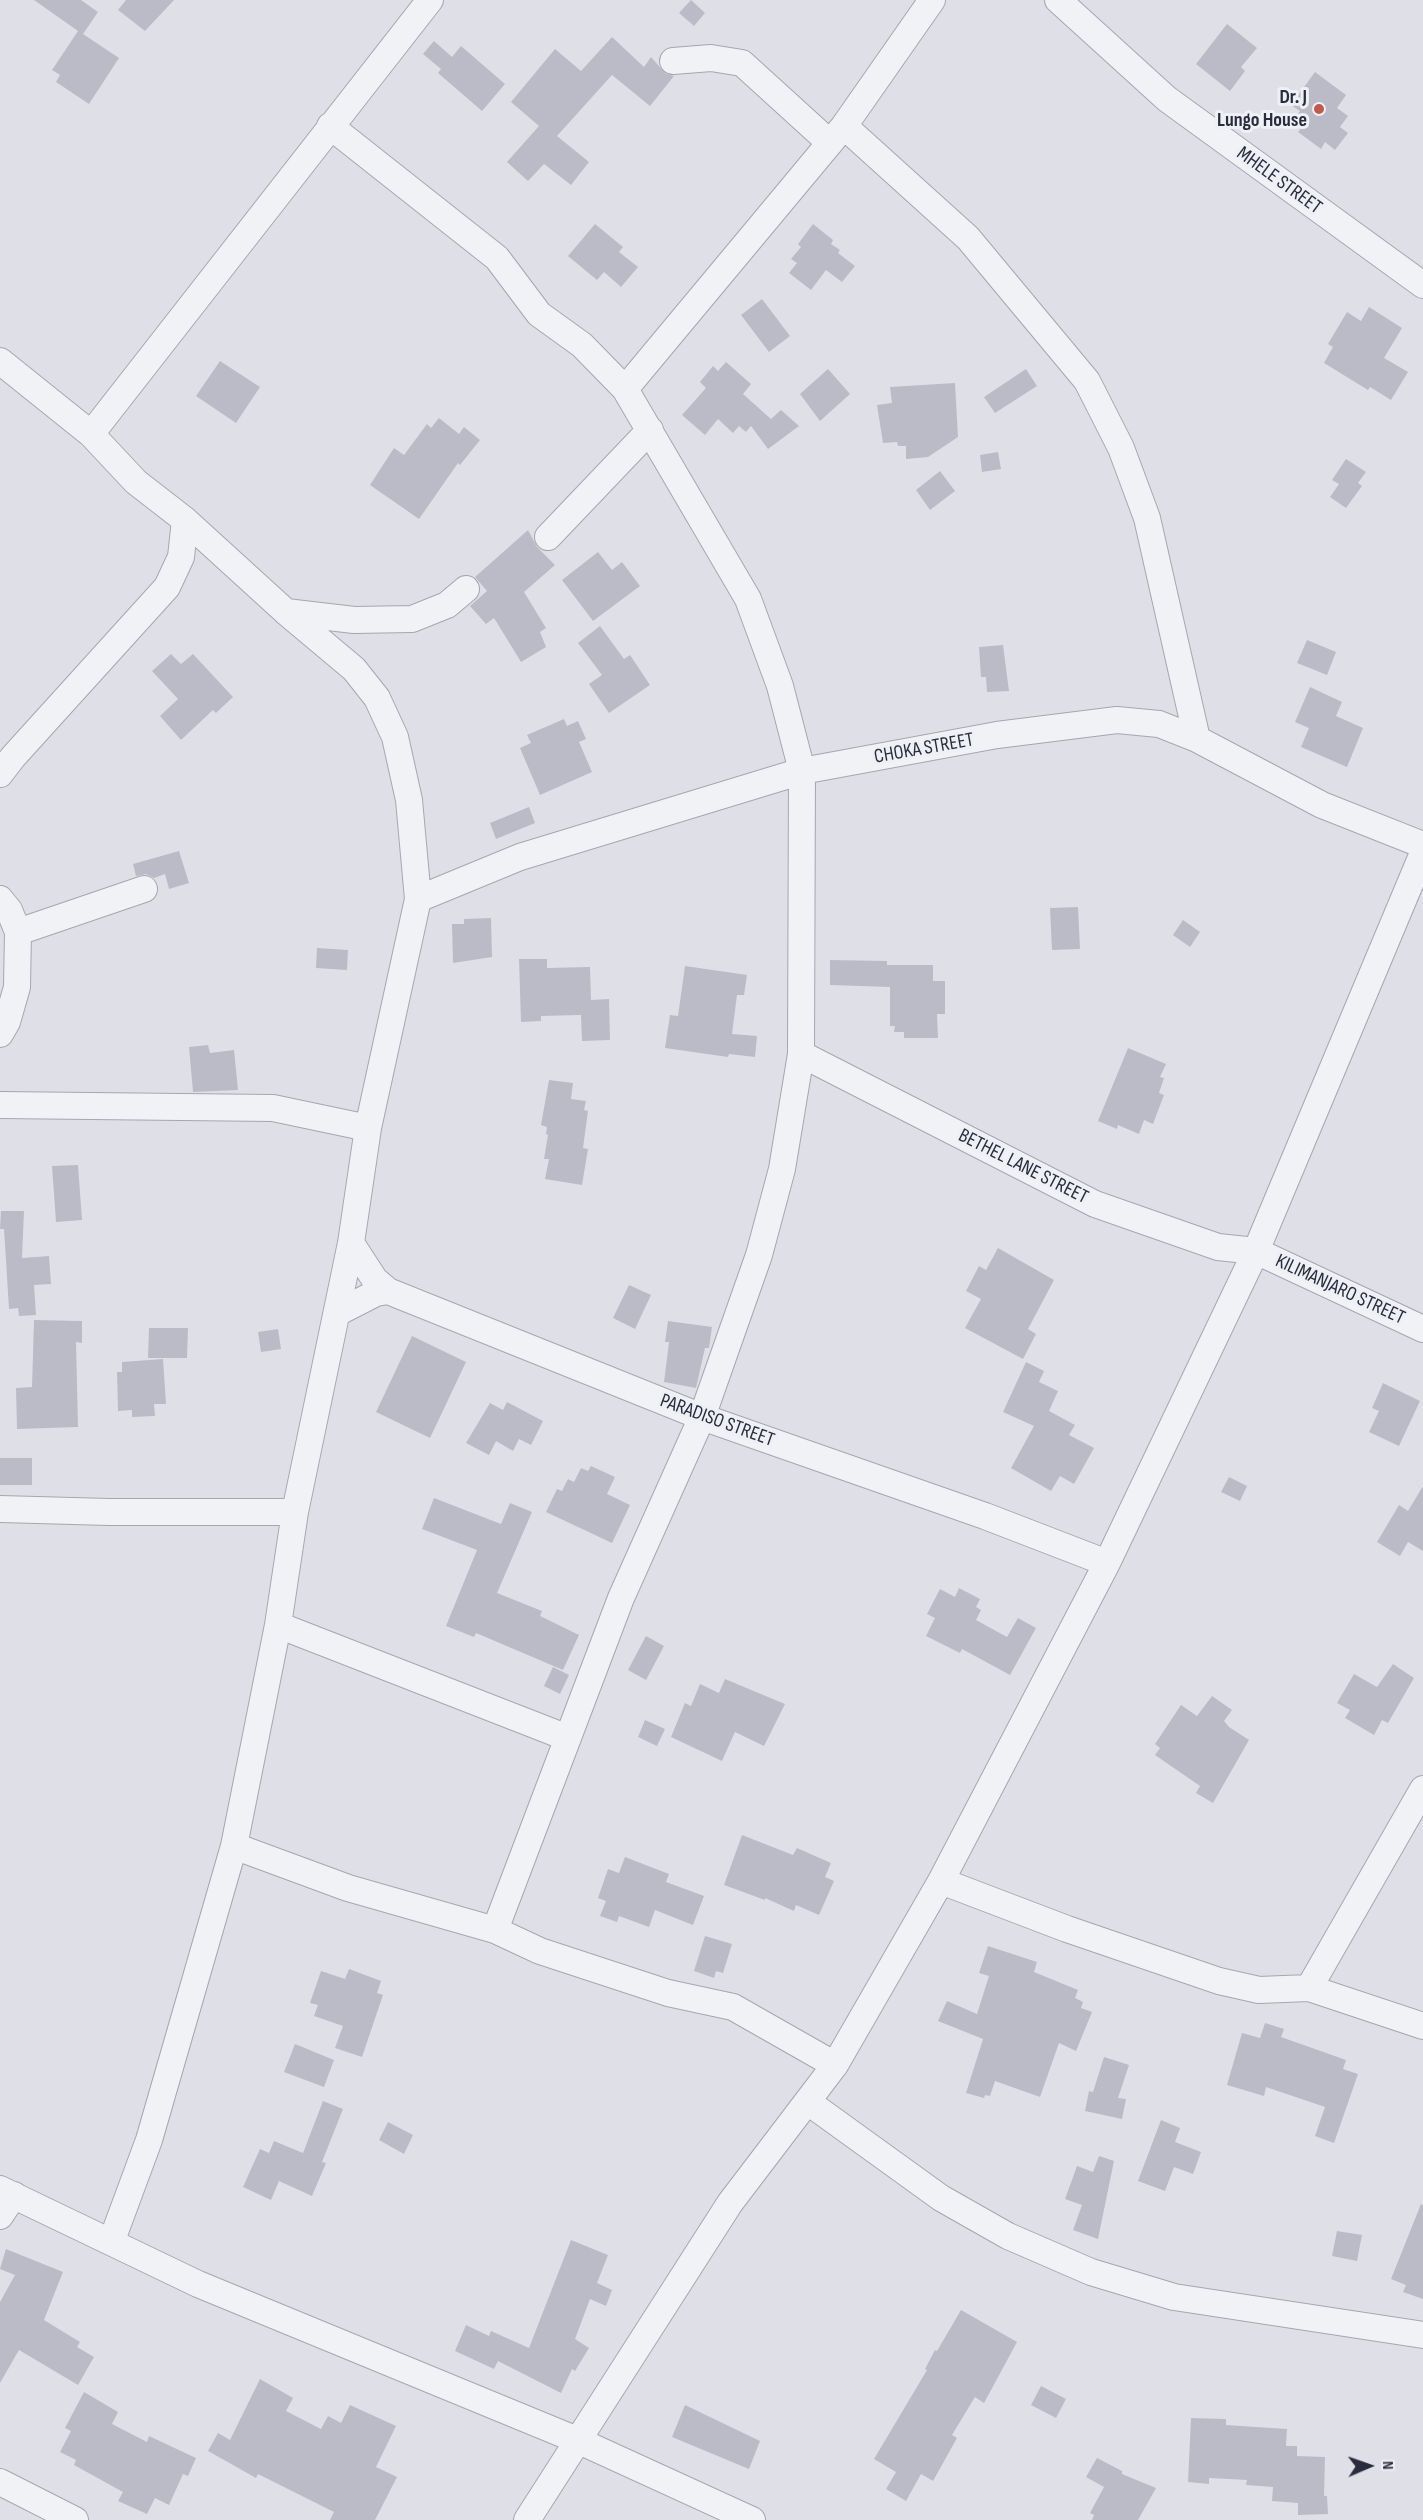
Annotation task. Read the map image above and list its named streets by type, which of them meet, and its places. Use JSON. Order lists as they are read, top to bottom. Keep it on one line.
{"streets":{"street":["MHELE STREET","CHOKA STREET","BETHEL LANE STREET","KILIMANJARO STREET","PARADISO STREET"]},"crossings":[["BETHEL LANE STREET","KILIMANJARO STREET"]],"places":["Dr. J Lungo House"],"north":"right"}
